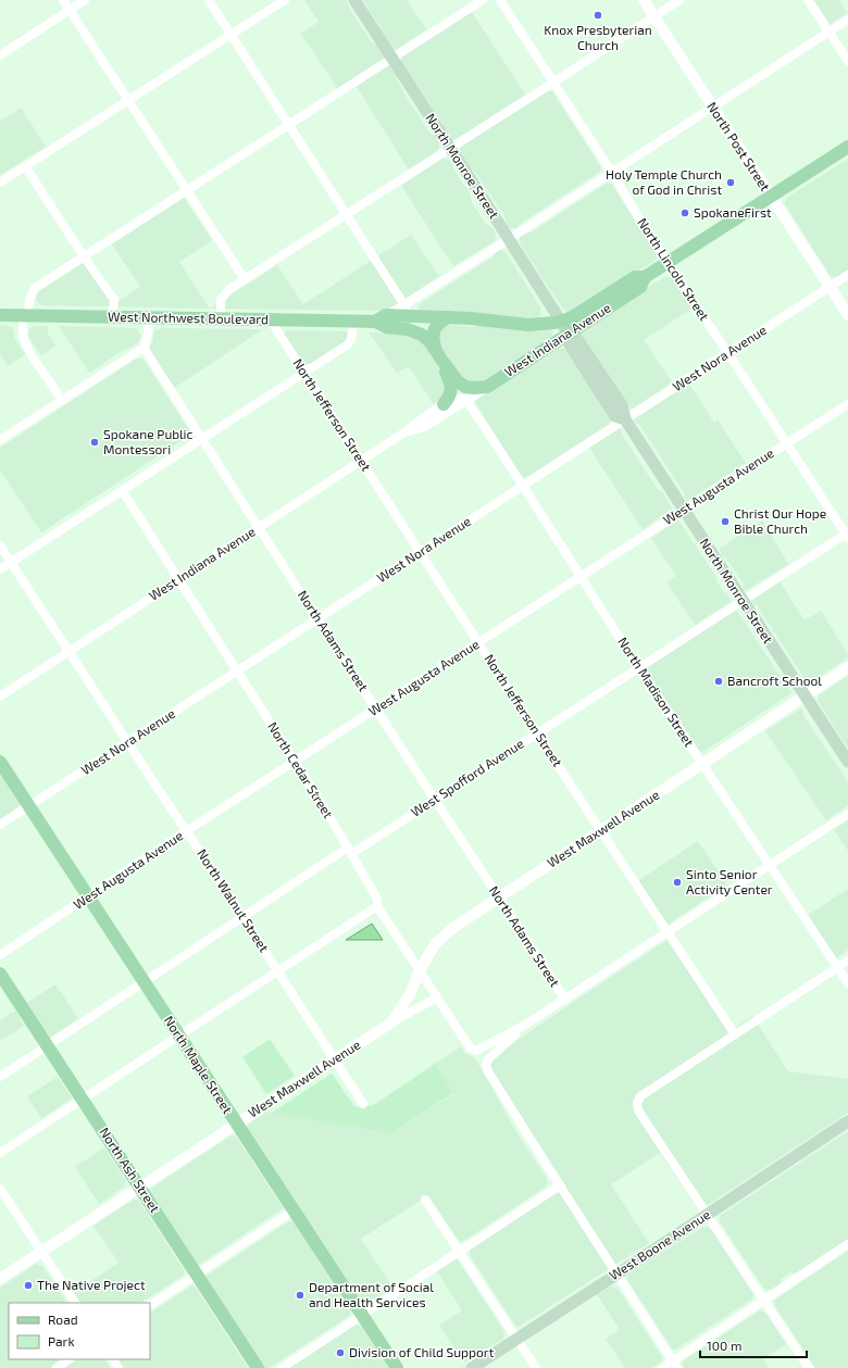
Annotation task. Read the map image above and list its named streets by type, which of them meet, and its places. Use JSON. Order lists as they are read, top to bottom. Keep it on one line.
{"streets":{"main road":["North Monroe Street","West Northwest Boulevard","West Indiana Avenue","North Maple Street","North Ash Street","West Boone Avenue"],"street":["North Post Street","North Lincoln Street","West Nora Avenue","North Jefferson Street","West Augusta Avenue","North Adams Street","North Madison Street","North Cedar Street","West Spofford Avenue","West Maxwell Avenue","North Walnut Street"]},"crossings":[["North Post Street","West Indiana Avenue"],["North Post Street","West Nora Avenue"],["North Monroe Street","West Indiana Avenue"],["North Monroe Street","West Nora Avenue"],["North Monroe Street","West Augusta Avenue"],["North Monroe Street","West Spofford Avenue"],["North Monroe Street","West Maxwell Avenue"],["North Lincoln Street","West Indiana Avenue"],["North Lincoln Street","West Nora Avenue"],["North Lincoln Street","West Augusta Avenue"],["North Lincoln Street","West Spofford Avenue"],["West Northwest Boulevard","West Indiana Avenue"],["West Northwest Boulevard","North Jefferson Street"],["West Indiana Avenue","North Jefferson Street"],["West Indiana Avenue","North Adams Street"],["West Indiana Avenue","North Madison Street"],["West Indiana Avenue","North Cedar Street"],["West Indiana Avenue","North Walnut Street"],["West Nora Avenue","North Jefferson Street"],["West Nora Avenue","North Adams Street"],["West Nora Avenue","North Madison Street"],["West Nora Avenue","North Cedar Street"],["West Nora Avenue","North Walnut Street"],["West Nora Avenue","North Maple Street"],["North Jefferson Street","West Augusta Avenue"],["North Jefferson Street","West Spofford Avenue"],["North Jefferson Street","West Maxwell Avenue"],["West Augusta Avenue","North Adams Street"],["West Augusta Avenue","North Madison Street"],["West Augusta Avenue","North Cedar Street"],["West Augusta Avenue","North Walnut Street"],["West Augusta Avenue","North Maple Street"],["North Adams Street","West Spofford Avenue"],["North Adams Street","West Maxwell Avenue"],["North Madison Street","West Spofford Avenue"],["North Madison Street","West Maxwell Avenue"],["North Cedar Street","West Spofford Avenue"],["North Cedar Street","West Maxwell Avenue"],["West Spofford Avenue","North Walnut Street"],["West Spofford Avenue","North Maple Street"],["West Spofford Avenue","North Ash Street"],["West Maxwell Avenue","North Walnut Street"],["West Maxwell Avenue","North Maple Street"],["West Maxwell Avenue","North Ash Street"]],"places":["Knox Presbyterian Church","Holy Temple Church of God in Christ","SpokaneFirst","Spokane Public Montessori","Christ Our Hope Bible Church","Bancroft School","Sinto Senior Activity Center","The Native Project","Department of Social and Health Services","Division of Child Support"],"legend":["Road","Park"],"scale_bar":"100 m"}
